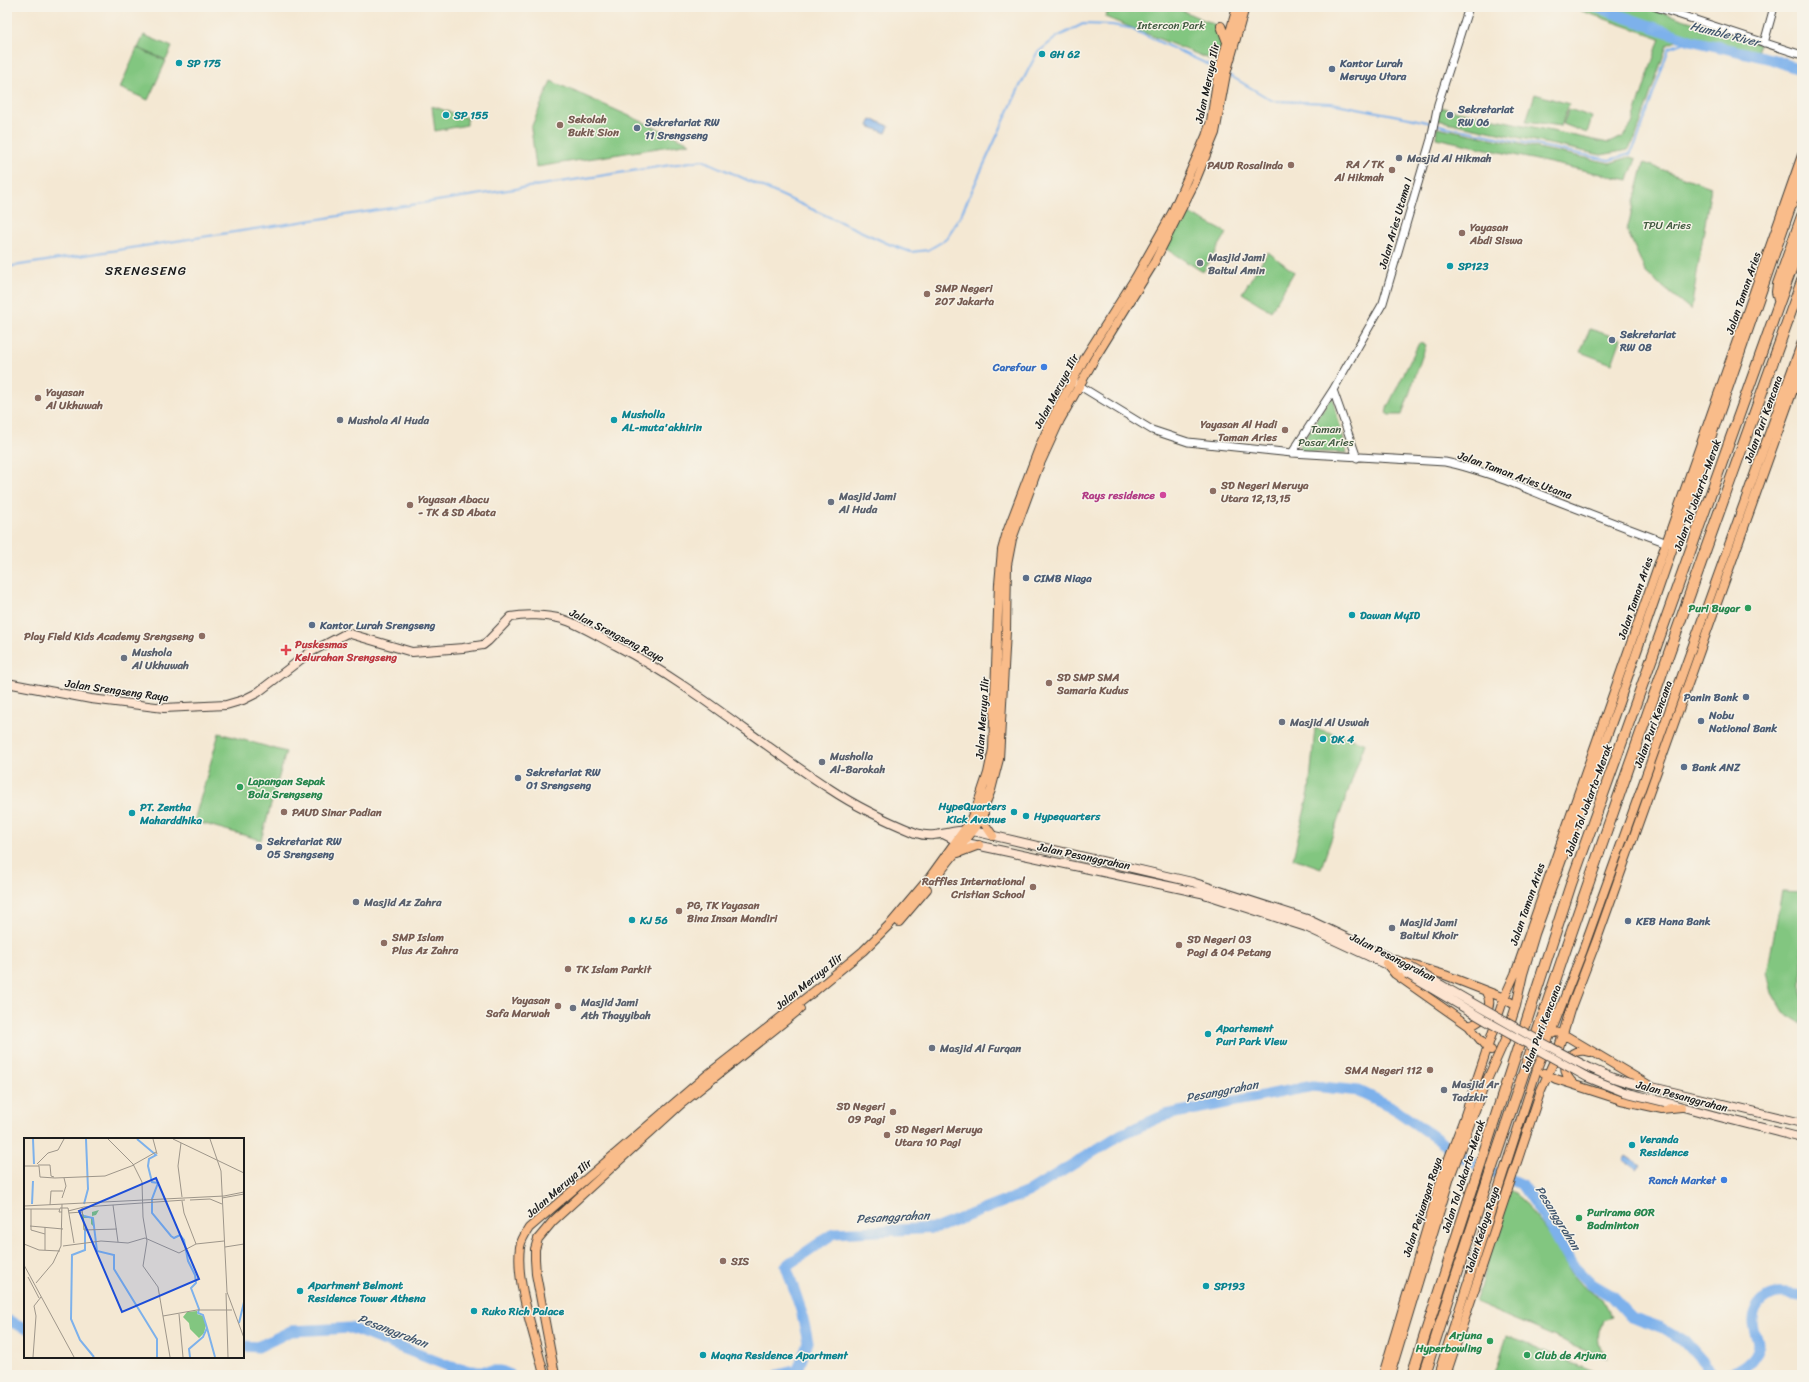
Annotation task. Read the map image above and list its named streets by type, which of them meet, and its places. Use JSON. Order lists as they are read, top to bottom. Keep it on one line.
{"streets":{"highway":["Jalan Tol Jakarta–Merak"],"main road":["Jalan Meruya Ilir","Jalan Taman Aries","Jalan Puri Kencana","Jalan Srengseng Raya","Jalan Pesanggrahan","Jalan Pejuangan Raya","Jalan Kedoya Raya"],"street":["Jalan Aries Utama I","Jalan Taman Aries Utama"]},"crossings":[["Jalan Meruya Ilir","Jalan Taman Aries Utama"],["Jalan Meruya Ilir","Jalan Srengseng Raya"],["Jalan Meruya Ilir","Jalan Pesanggrahan"],["Jalan Aries Utama I","Jalan Taman Aries Utama"],["Jalan Taman Aries","Jalan Taman Aries Utama"],["Jalan Taman Aries","Jalan Pejuangan Raya"],["Jalan Puri Kencana","Jalan Kedoya Raya"],["Jalan Srengseng Raya","Jalan Pesanggrahan"]],"districts":["SRENGSENG"],"water":["Humble River","Pesanggrahan"],"parks":["Intercon Park","TPU Aries","Taman Pasar Aries"],"places":{"other":["GH 62","SP 175","Kantor Lurah Meruya Utara","SP 155","Sekretariat RW 06","Sekolah Bukit Sion","Sekretariat RW 11 Srengseng","Masjid Al Hikmah","PAUD Rosalinda","RA / TK Al Hikmah","Yayasan Abdi Siswa","Masjid Jami Baitul Amin","SP123","SMP Negeri 207 Jakarta","Sekretariat RW 08","Carefour","Yayasan Al Ukhuwah","Mushola Al Huda","Musholla AL-muta'akhirin","Yayasan Al Hadi Taman Aries","SD Negeri Meruya Utara 12,13,15","Rays residence","Masjid Jami Al Huda","Yayasan Abacu - TK & SD Abata","CIMB Niaga","Puri Bugar","Dawan MyID","Kantor Lurah Srengseng","Play Field Kids Academy Srengseng","Mushola Al Ukhuwah","SD SMP SMA Samaria Kudus","Panin Bank","Nobu National Bank","Masjid Al Uswah","DK 4","Musholla Al-Barokah","Bank ANZ","Sekretariat RW 01 Srengseng","Lapangan Sepak Bola Srengseng","PAUD Sinar Padian","HypeQuarters Kick Avenue","PT. Zentha Maharddhika","Hypequarters","Sekretariat RW 05 Srengseng","Raffles International Cristian School","Masjid Az Zahra","PG, TK Yayasan Bina Insan Mandiri","KJ 56","KEB Hana Bank","Masjid Jami Baitul Khoir","SMP Islam Plus Az Zahra","SD Negeri 03 Pagi & 04 Petang","TK Islam Parkit","Yayasan Safa Marwah","Masjid Jami Ath Thayyibah","Apartement Puri Park View","Masjid Al Furqan","SMA Negeri 112","Masjid Ar Tadzkir","SD Negeri 09 Pagi","SD Negeri Meruya Utara 10 Pagi","Veranda Residence","Ranch Market","Purirama GOR Badminton","SIS","SP193","Apartment Belmont Residence Tower Athena","Ruko Rich Palace","Arjuna Hyperbowling","Maqna Residence Apartment","Club de Arjuna"],"health":["Puskesmas Kelurahan Srengseng"]}}
